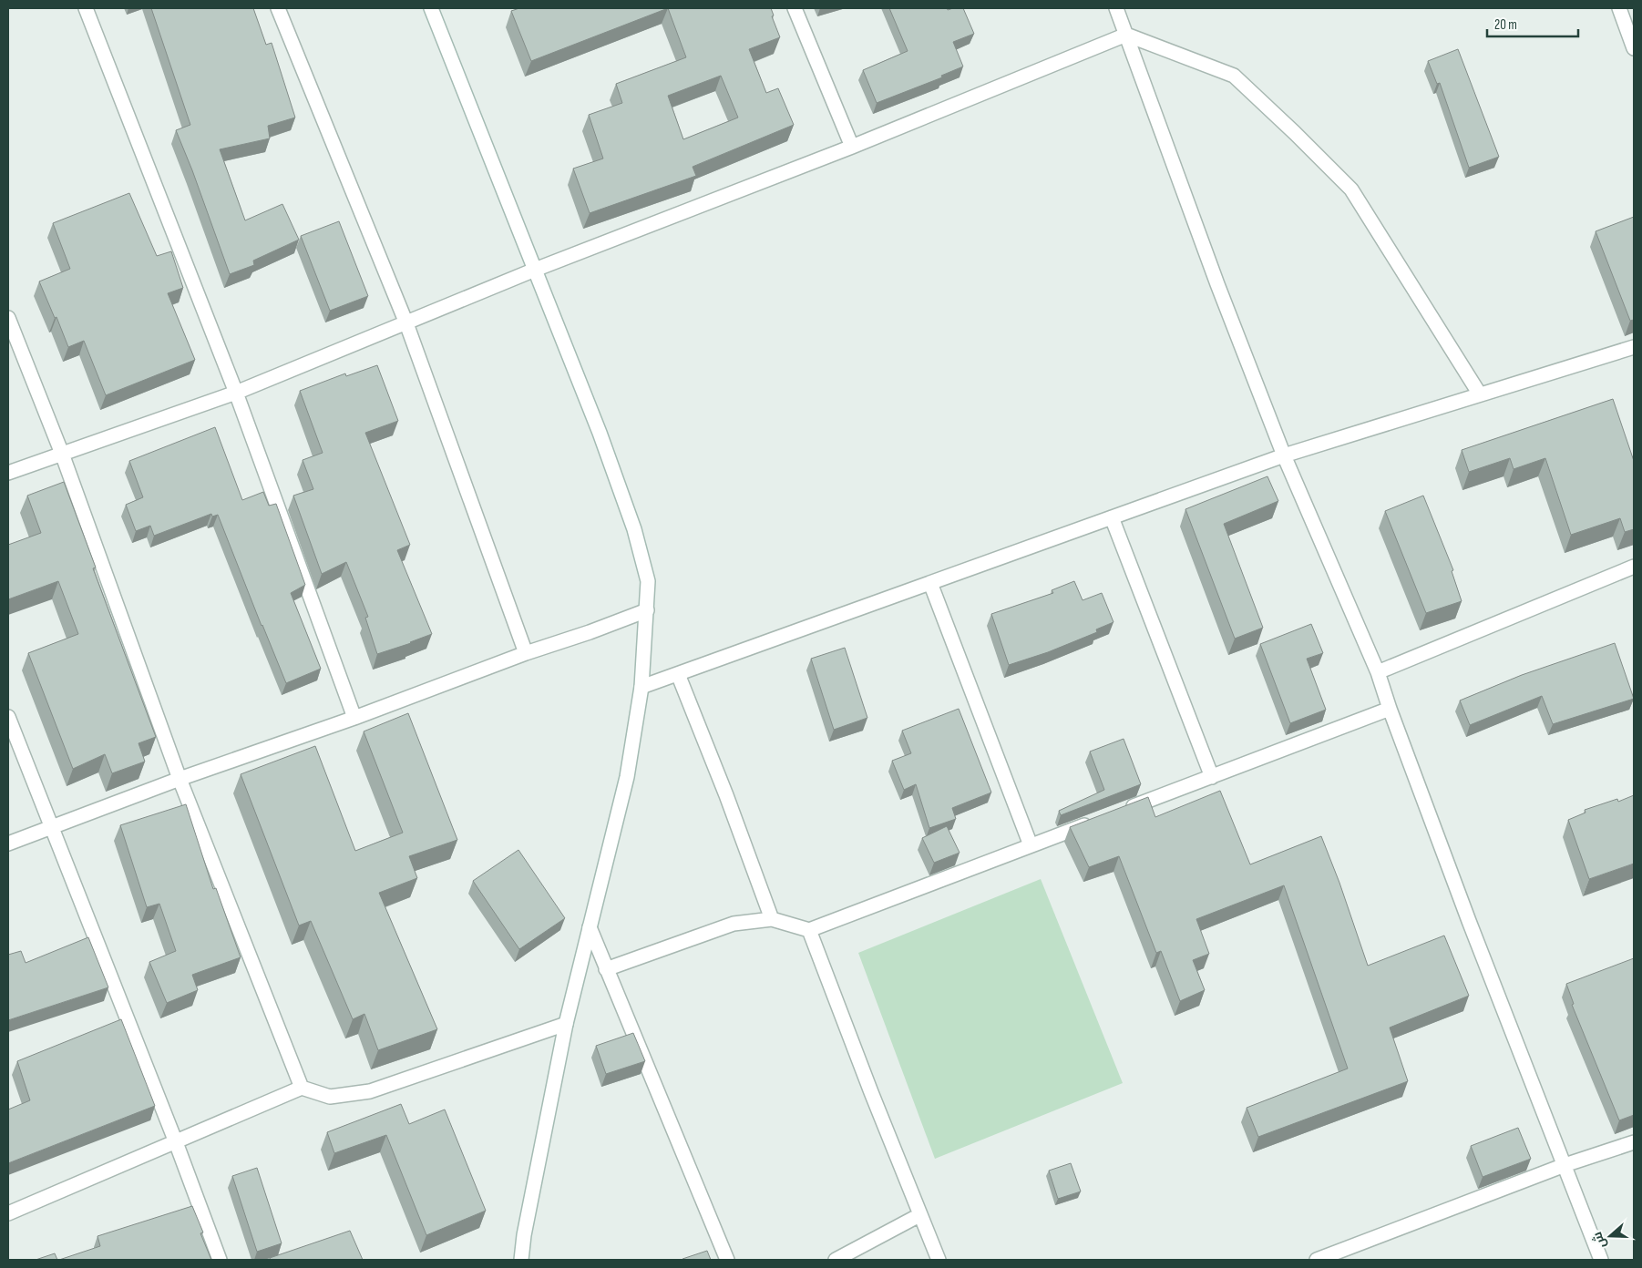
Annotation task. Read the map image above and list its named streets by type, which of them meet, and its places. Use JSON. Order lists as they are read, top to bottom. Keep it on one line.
{"scale_bar":"20 m","north":"left"}
